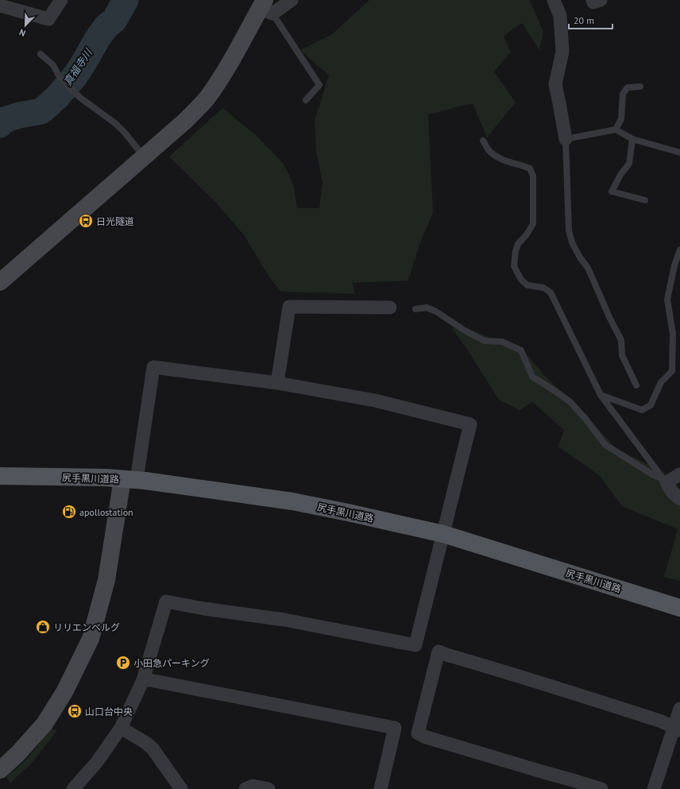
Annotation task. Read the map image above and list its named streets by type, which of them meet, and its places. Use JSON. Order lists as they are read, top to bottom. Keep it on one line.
{"streets":{"main road":["尻手黒川道路"]},"water":["真福寺川"],"places":{"bus stop":["日光隧道","山口台中央"],"fuel station":["apollostation"],"shop":["リリエンベルグ"],"parking":["小田急パーキング"]},"scale_bar":"20 m","north":"bottom left"}
